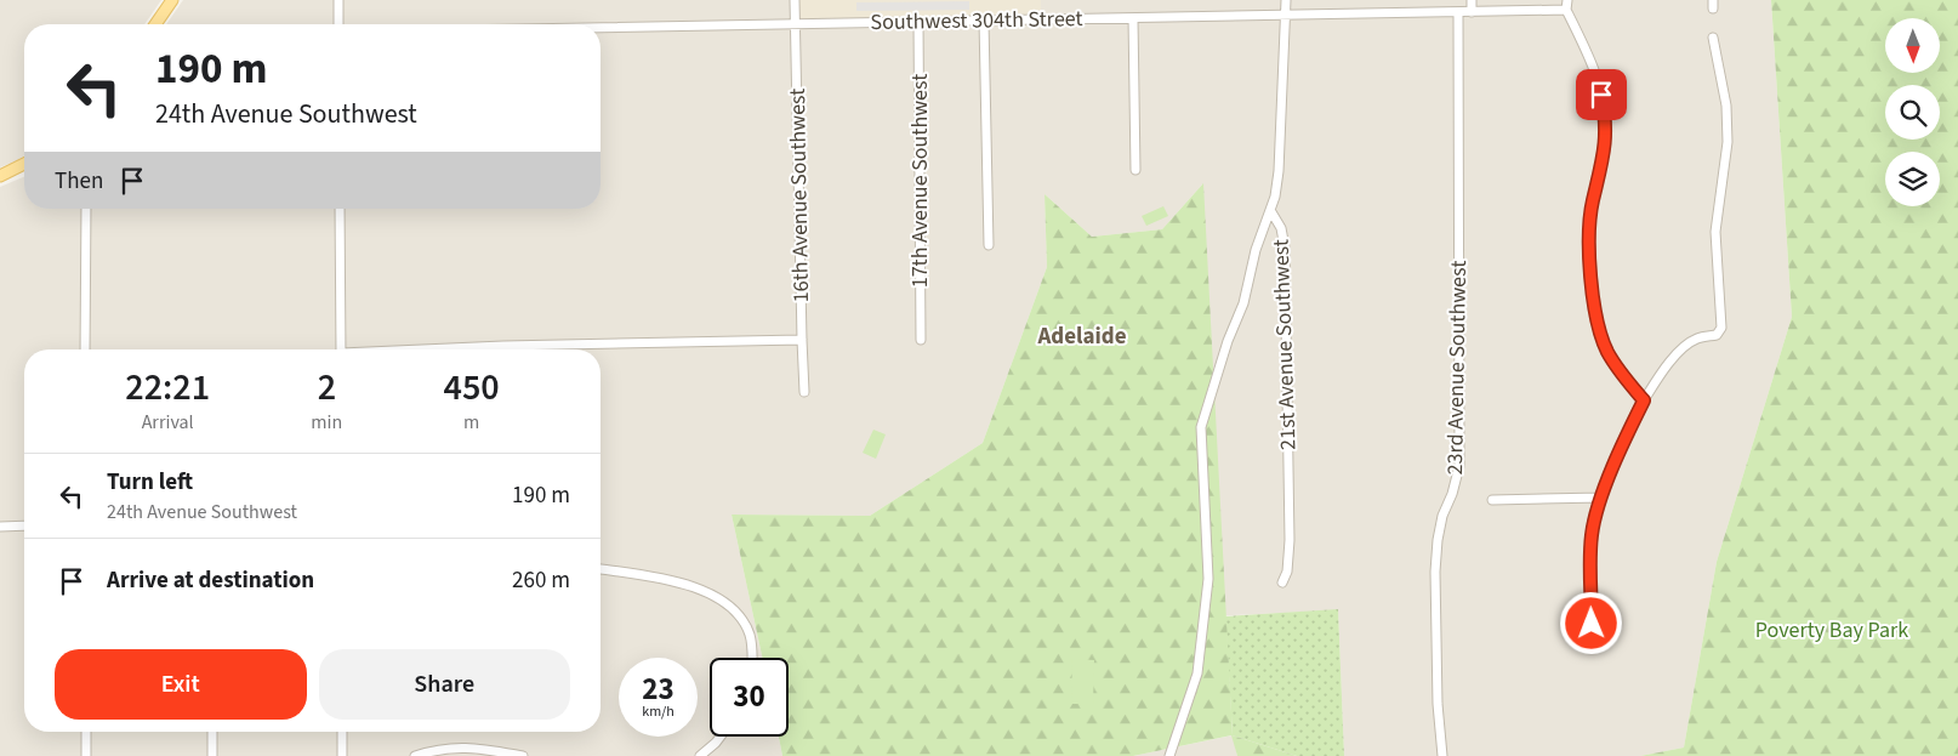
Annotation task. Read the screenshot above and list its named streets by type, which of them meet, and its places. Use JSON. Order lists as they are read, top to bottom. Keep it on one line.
{"streets":{"street":["Southwest 304th Street","17th Avenue Southwest","16th Avenue Southwest","21st Avenue Southwest","23rd Avenue Southwest"]},"crossings":[["Southwest 304th Street","17th Avenue Southwest"],["Southwest 304th Street","16th Avenue Southwest"],["Southwest 304th Street","21st Avenue Southwest"],["Southwest 304th Street","23rd Avenue Southwest"]],"districts":["Adelaide"],"parks":["Poverty Bay Park"],"north":"bottom","page":{"turn":["190 m","24th Avenue Southwest"],"then":"Then","eta":["22:21","Arrival","2","min","450","m"],"list":[{"name":"Turn left","note":"24th Avenue Southwest","value":"190 m"},{"name":"Arrive at destination","value":"260 m"}],"buttons":["Exit","Share"],"speed":"23 km/h","limit":"30"}}
